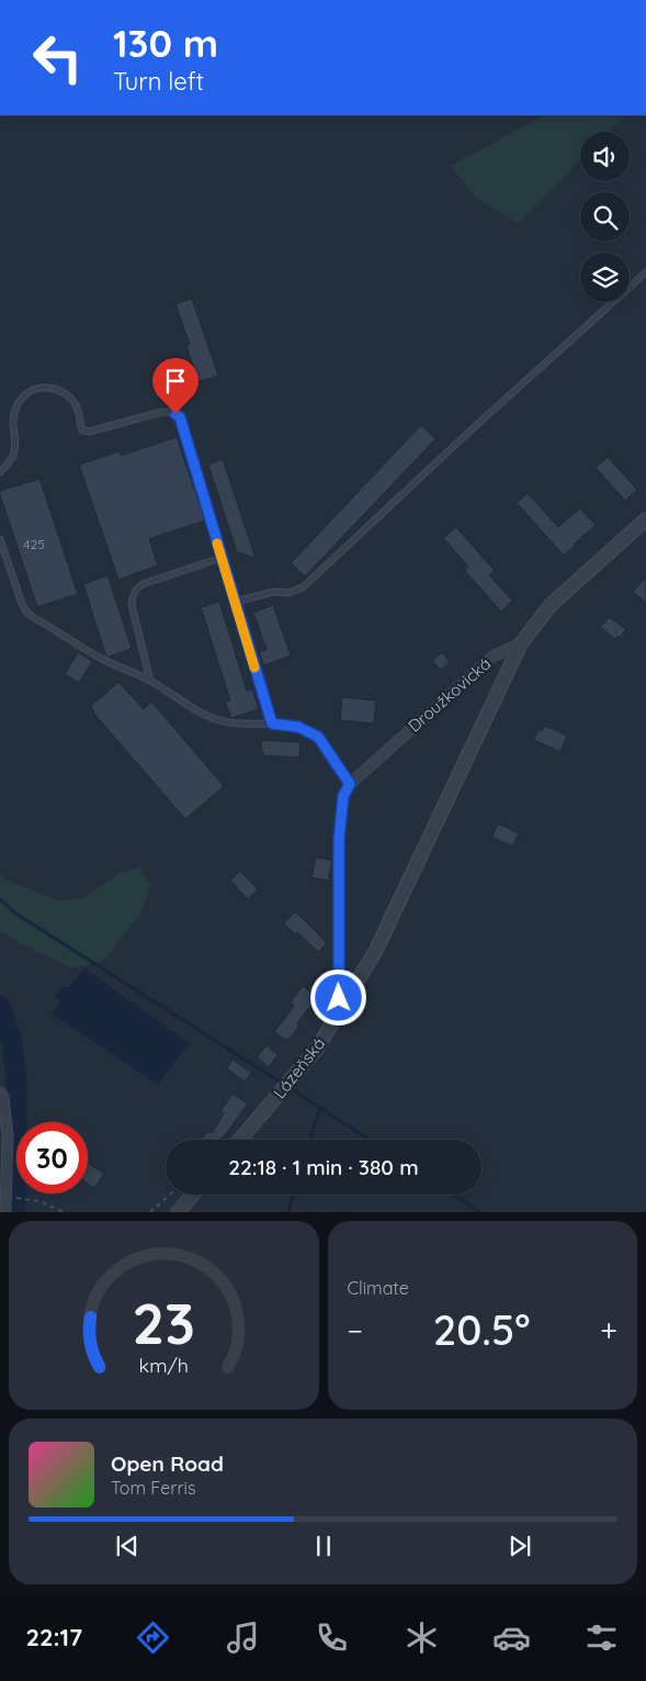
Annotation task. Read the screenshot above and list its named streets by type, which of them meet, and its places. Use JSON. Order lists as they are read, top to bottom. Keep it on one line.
{"streets":{"street":["Droužkovická","Lázeňská"]},"crossings":[["Droužkovická","Lázeňská"]],"house_numbers":["425"],"page":{"turn":["130 m","Turn left"],"limit":"30","trip":"22:18 · 1 min · 380 m","tile":"Climate","heat":["−","20.5°","+"],"song":["Open Road","Tom Ferris"],"tabs":"22:17","gauge":["23","km/h"]}}
